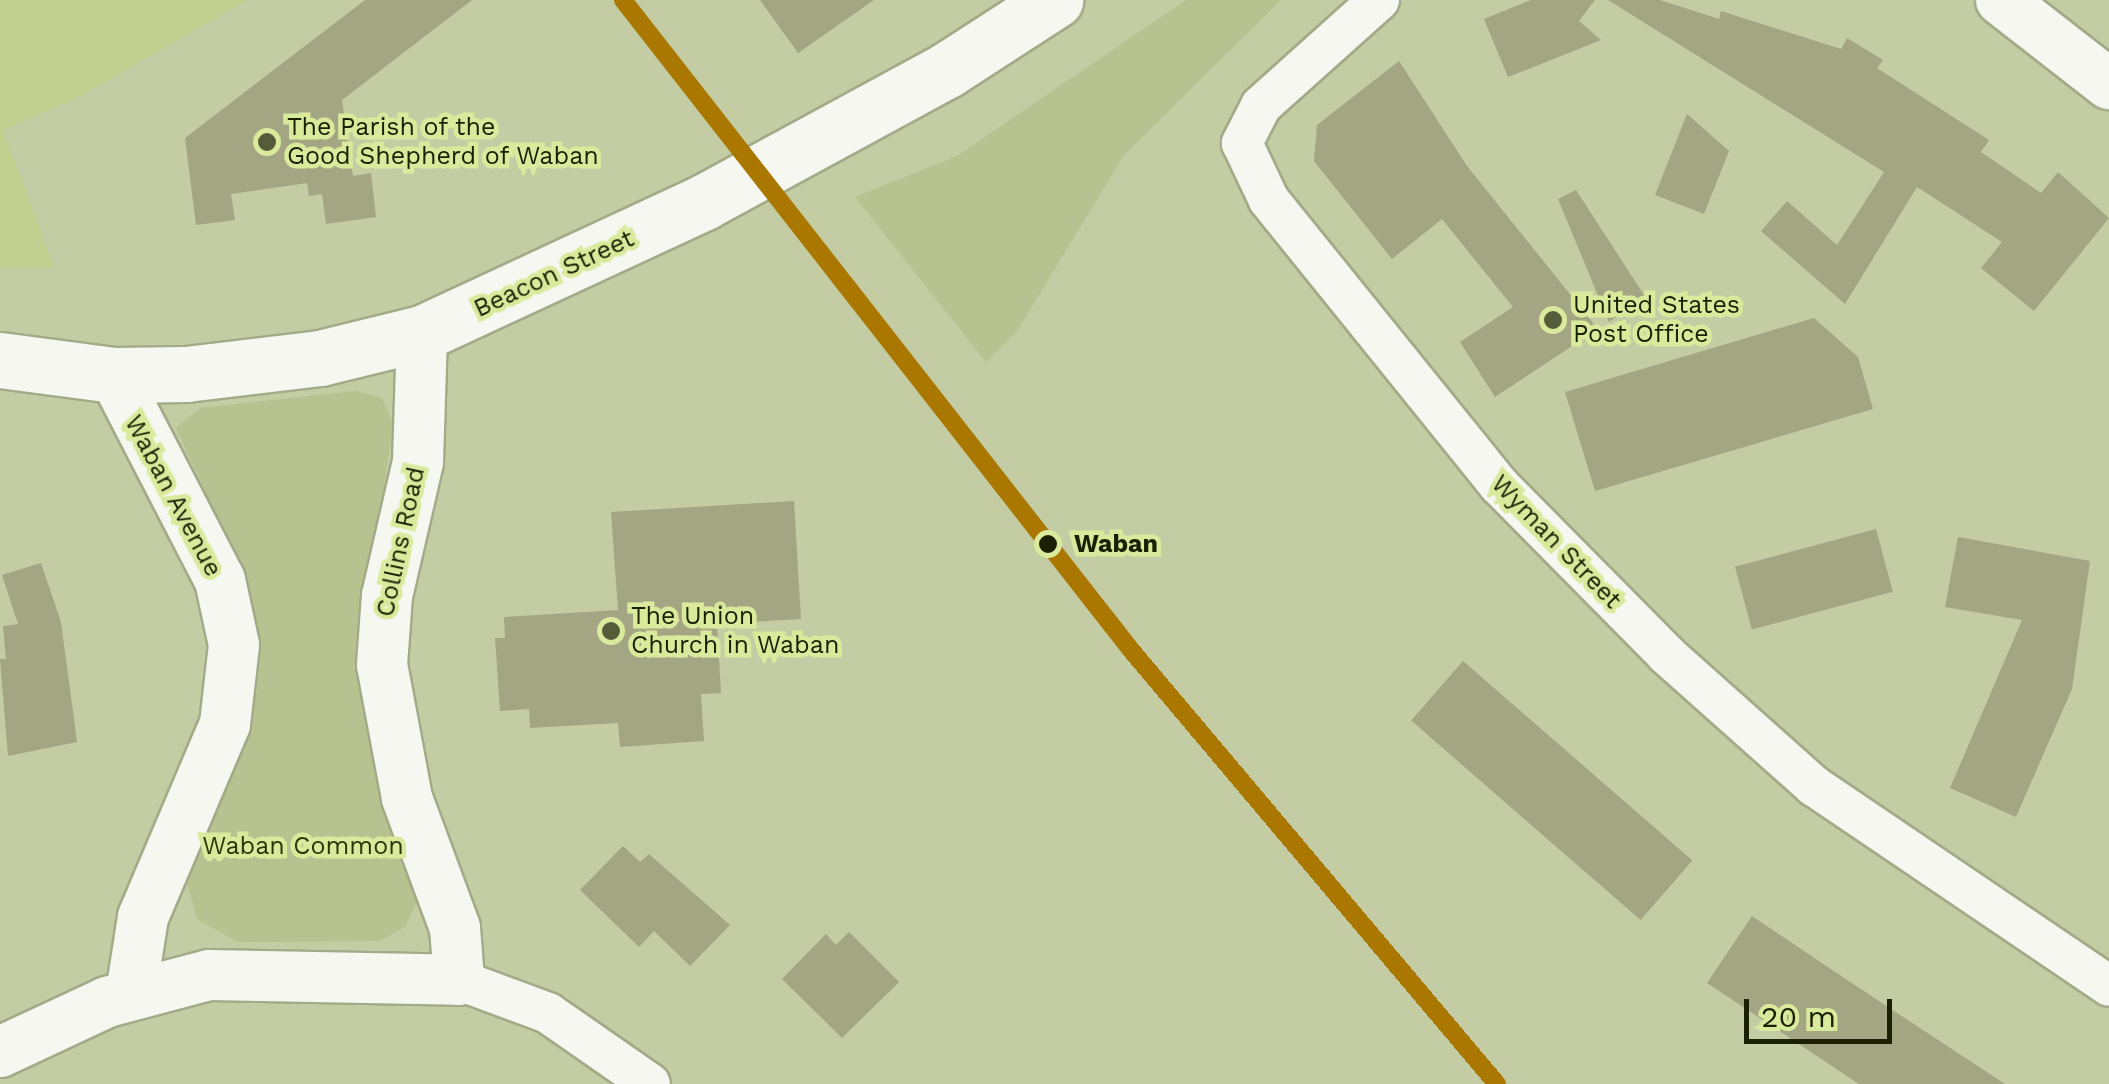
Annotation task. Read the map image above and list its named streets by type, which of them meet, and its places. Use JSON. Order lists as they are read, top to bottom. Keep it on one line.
{"streets":{"main road":["Beacon Street"],"street":["Waban Avenue","Collins Road","Wyman Street"]},"crossings":[["Beacon Street","Waban Avenue"],["Beacon Street","Collins Road"]],"parks":["Waban Common"],"places":["The Parish of the Good Shepherd of Waban","United States Post Office","Waban","The Union Church in Waban"],"scale_bar":"20 m"}
